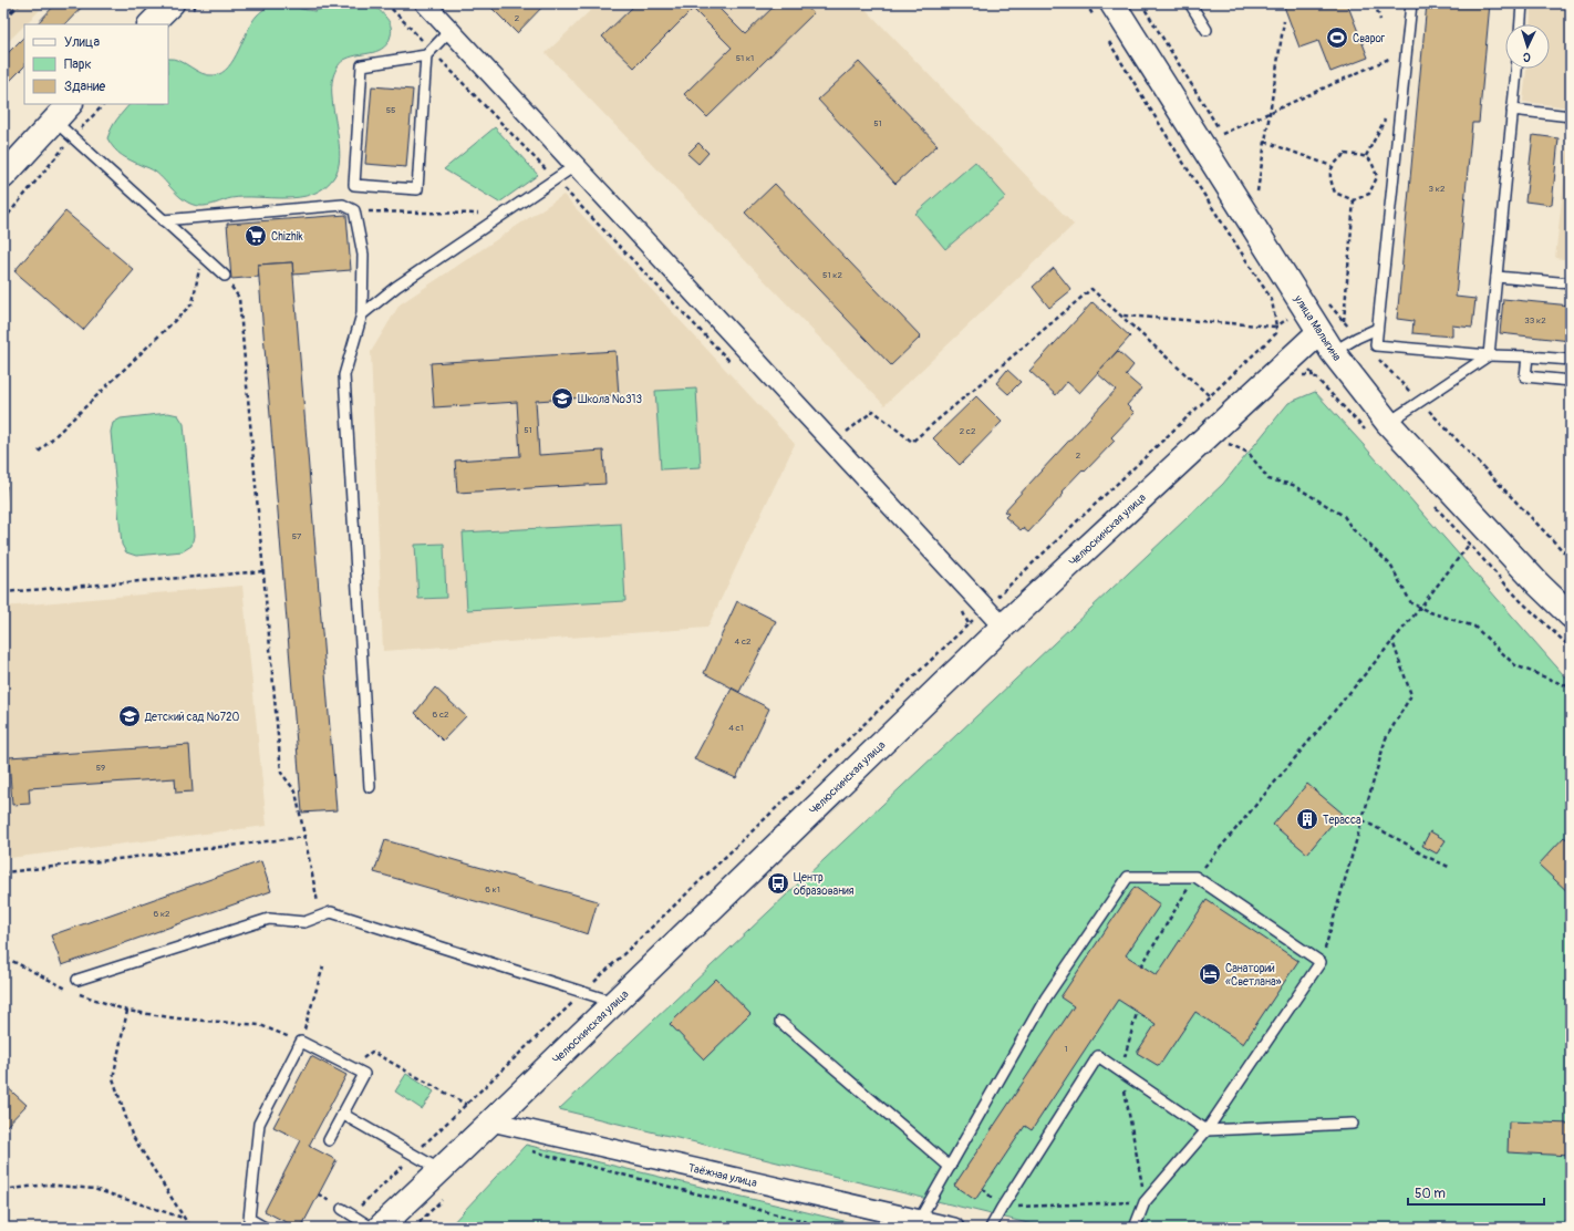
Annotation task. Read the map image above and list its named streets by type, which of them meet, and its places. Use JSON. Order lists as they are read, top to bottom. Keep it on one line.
{"streets":{"street":["улица Малыгина","Челюскинская улица","Таёжная улица"]},"crossings":[["улица Малыгина","Челюскинская улица"],["Челюскинская улица","Таёжная улица"]],"places":{"sports":["Сварог"],"supermarket":["Chizhik"],"school or university":["Школа №313","Детский сад №720"],"building":["Терасса"],"bus stop":["Центр образования"],"hotel":["Санаторий «Светлана»"]},"house_numbers":["2","51 к1","55","51","3 к2","51 к2","33 к2","51","2 с2","2","57","4 с2","6 с2","4 с1","59","6 к1","6 к2","1"],"legend":["Улица","Парк","Здание"],"scale_bar":"50 m","north":"bottom"}
